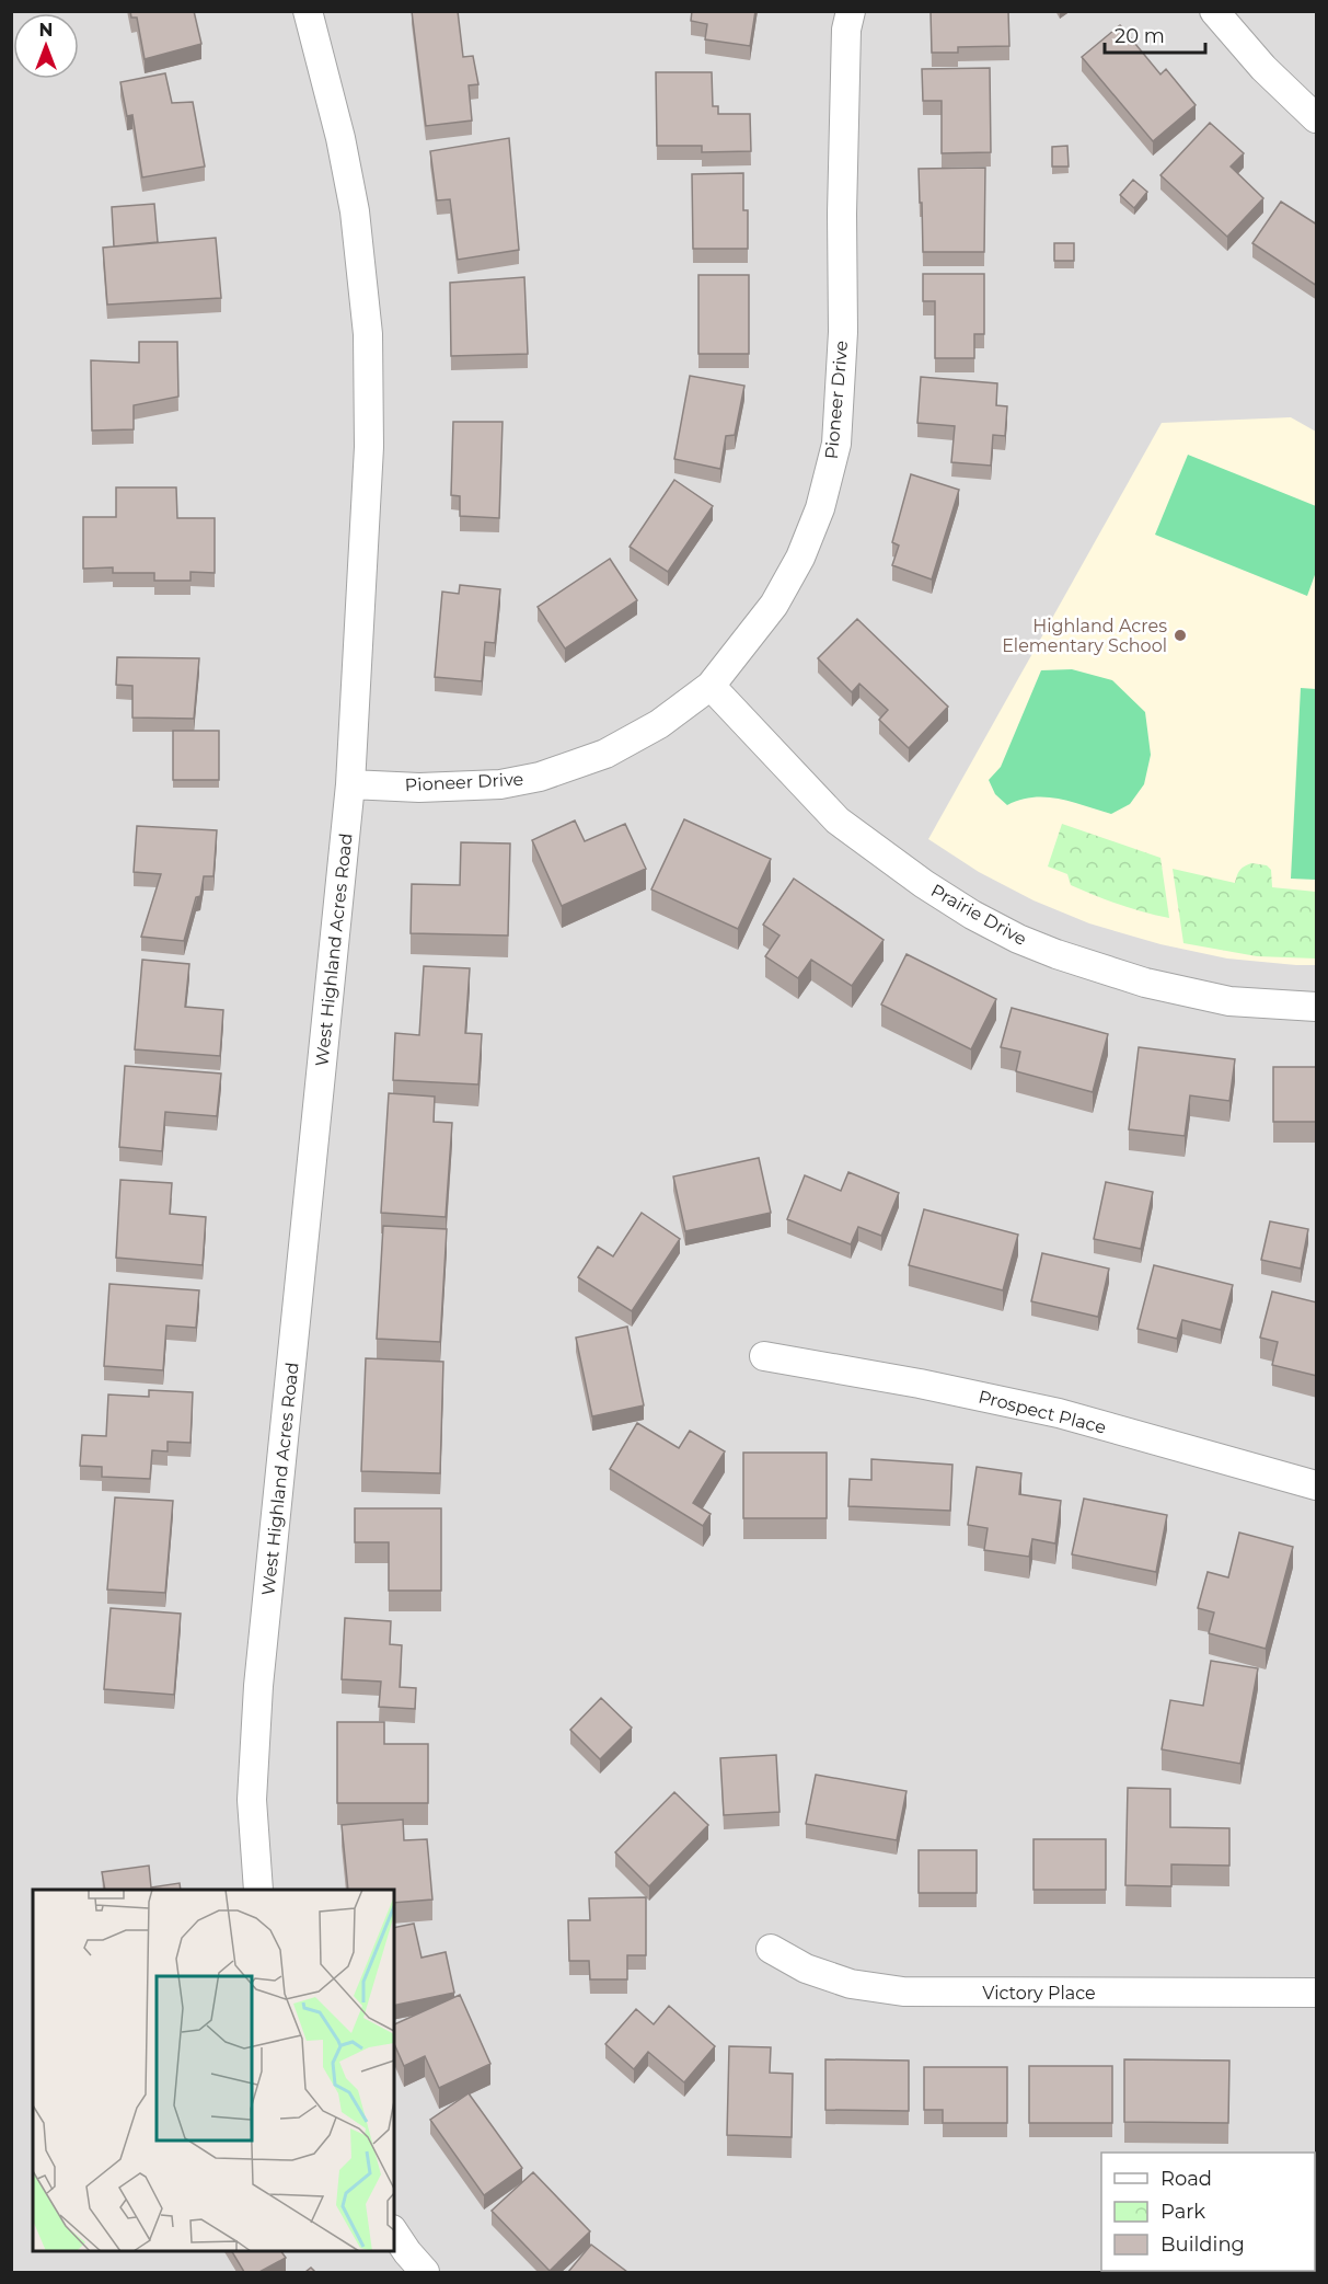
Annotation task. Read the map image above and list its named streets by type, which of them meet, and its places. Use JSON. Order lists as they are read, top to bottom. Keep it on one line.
{"streets":{"street":["Pioneer Drive","Prairie Drive","West Highland Acres Road","Prospect Place","Victory Place"]},"crossings":[["Pioneer Drive","Prairie Drive"],["Pioneer Drive","West Highland Acres Road"]],"places":["Highland Acres Elementary School"],"legend":["Road","Park","Building"],"scale_bar":"20 m","north":"top"}
